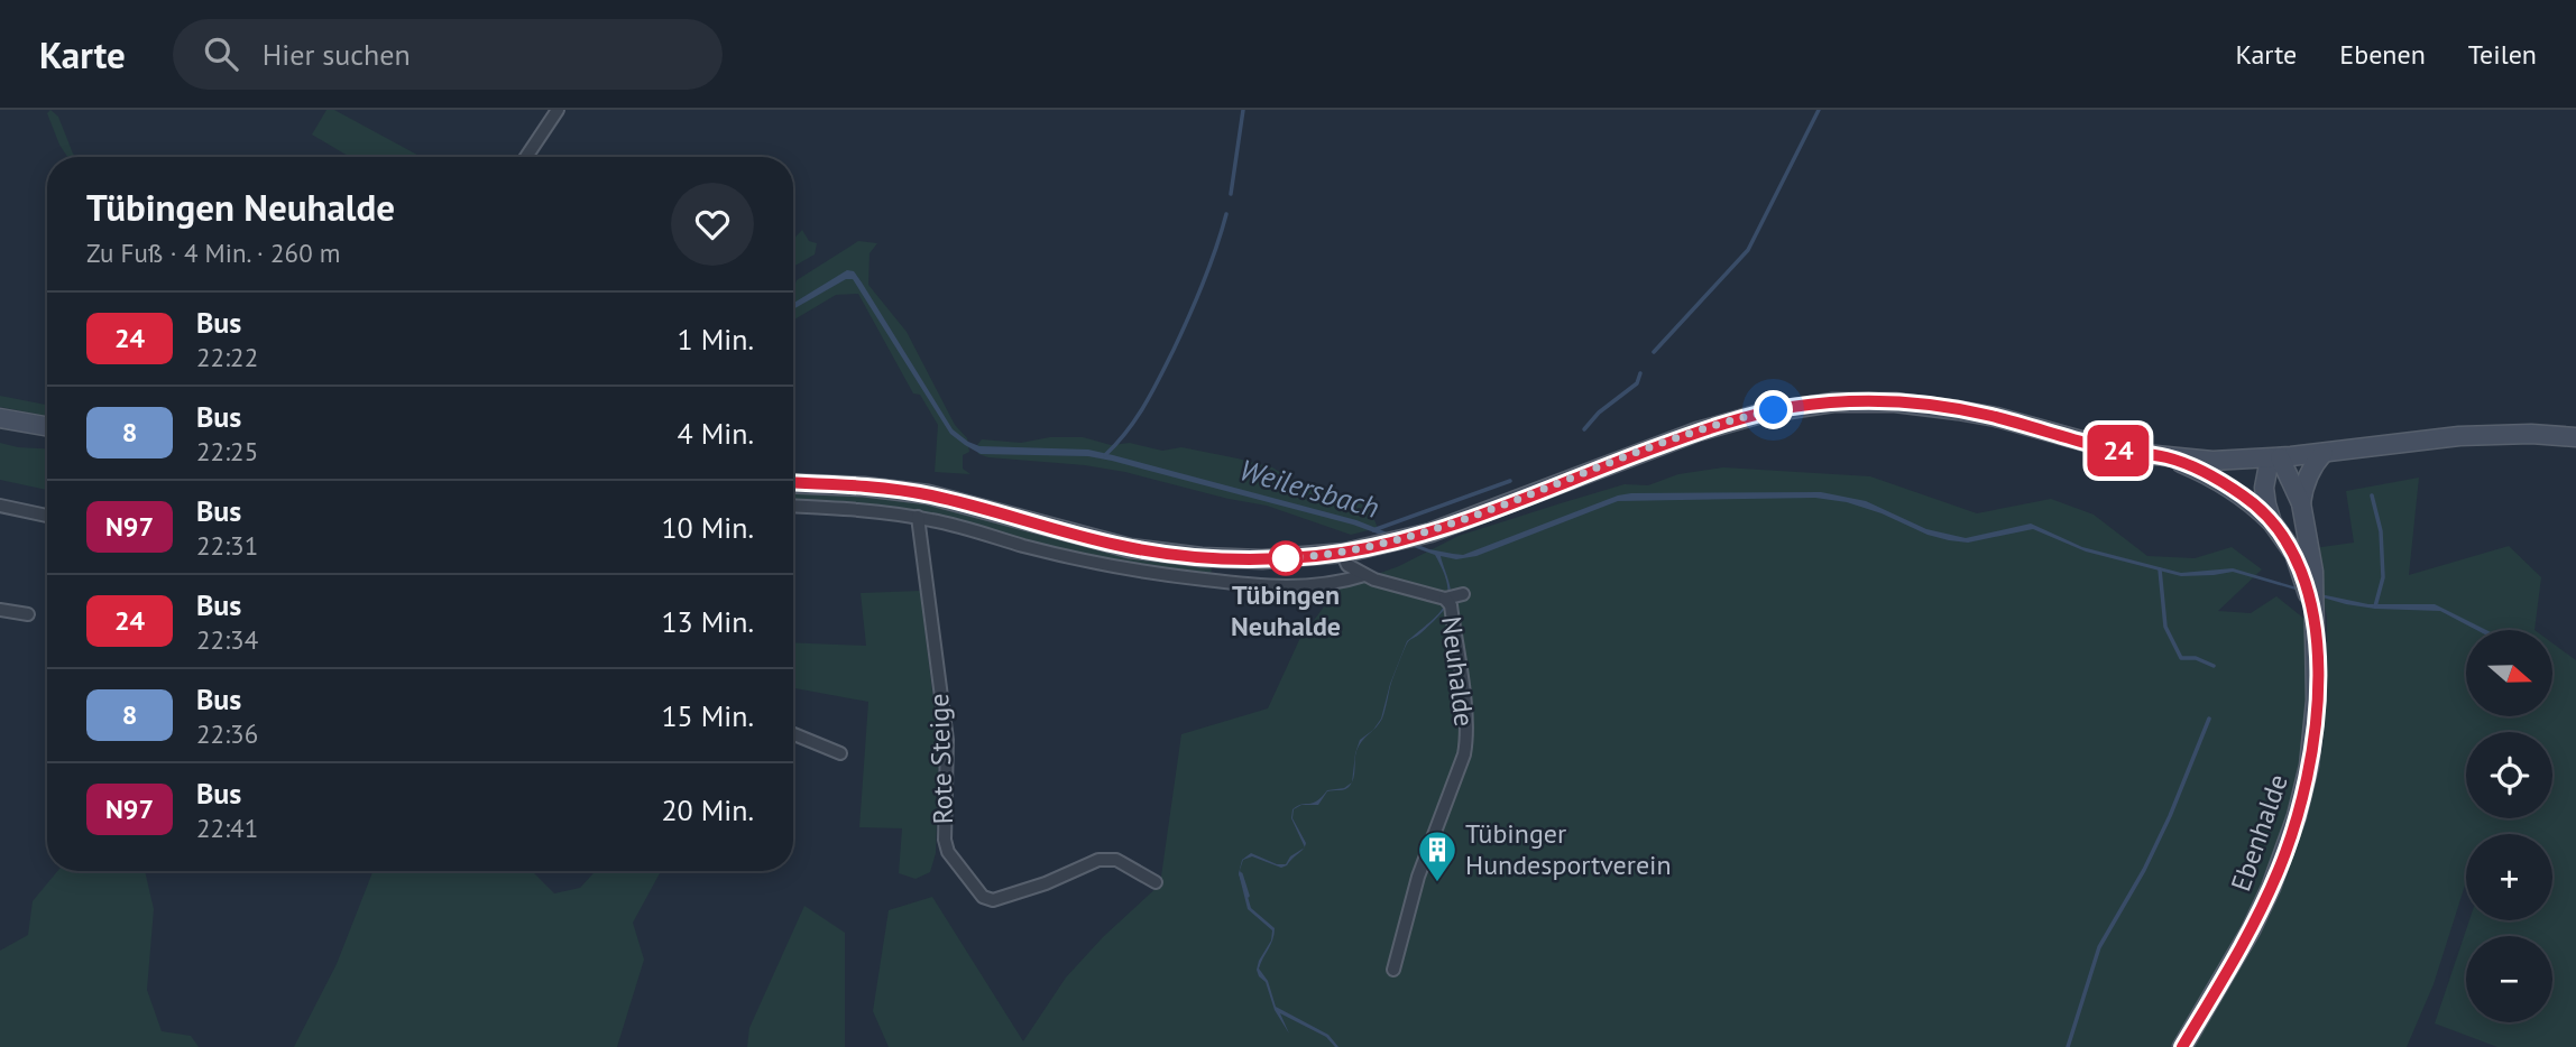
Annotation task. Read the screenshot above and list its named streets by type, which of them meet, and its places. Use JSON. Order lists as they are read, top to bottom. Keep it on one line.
{"streets":{"street":["Neuhalde","Rote Steige","Ebenhalde"]},"water":["Weilersbach"],"places":{"other":["Tübingen Neuhalde"],"building":["Tübinger Hundesportverein"]},"lines":["bus line 24"],"north":"right","page":{"header":"Karte","search":"Hier suchen","nav":["Karte","Ebenen","Teilen"],"on_map":"24","heading":["Tübingen Neuhalde","Zu Fuß · 4 Min. · 260 m"],"list":[{"mark":"24","name":"Bus","note":"22:22","value":"1 Min."},{"mark":"8","name":"Bus","note":"22:25","value":"4 Min."},{"mark":"N97","name":"Bus","note":"22:31","value":"10 Min."},{"mark":"24","name":"Bus","note":"22:34","value":"13 Min."},{"mark":"8","name":"Bus","note":"22:36","value":"15 Min."},{"mark":"N97","name":"Bus","note":"22:41","value":"20 Min."}],"map_buttons":["+","−"]}}
